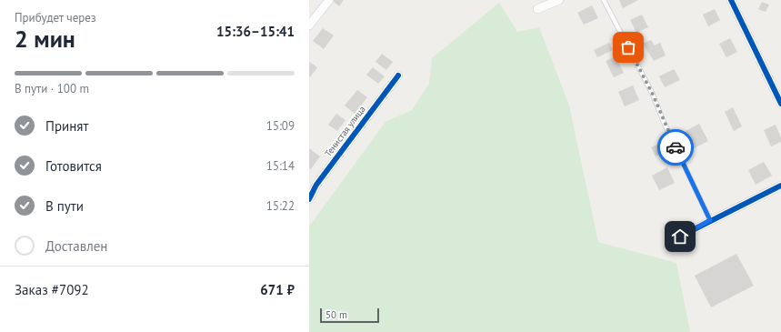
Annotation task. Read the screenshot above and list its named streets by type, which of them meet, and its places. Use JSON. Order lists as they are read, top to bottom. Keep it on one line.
{"streets":{"street":["Тенистая улица"]},"scale_bar":"50 m","page":{"heading":["2 мин","Прибудет через","15:36–15:41"],"panel":["Заказ #7092","671 ₽"],"bar":"В пути · 100 m","list":[["Принят","15:09"],["Готовится","15:14"],["В пути","15:22"],"Доставлен"],"scale":"50 m"}}
